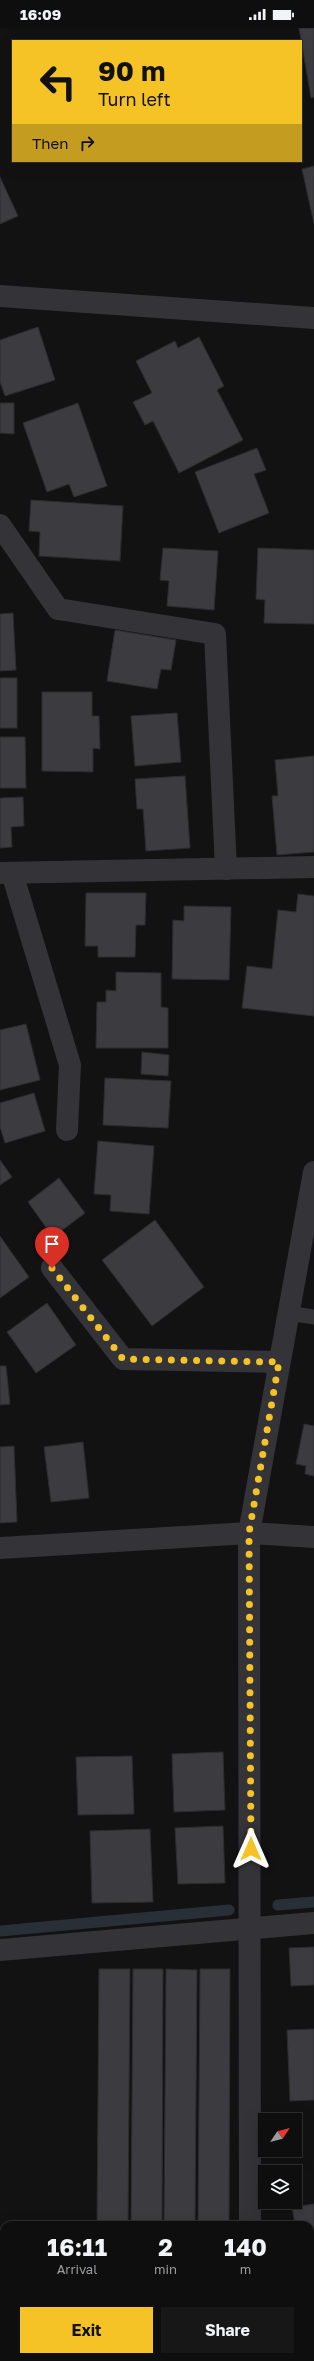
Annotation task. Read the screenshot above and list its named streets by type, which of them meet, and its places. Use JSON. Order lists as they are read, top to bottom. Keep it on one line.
{"north":"top right","page":{"status":"16:09","turn":["90 m","Turn left"],"then":"Then","eta":["16:11","Arrival","2","min","140","m"],"buttons":["Exit","Share"]}}
